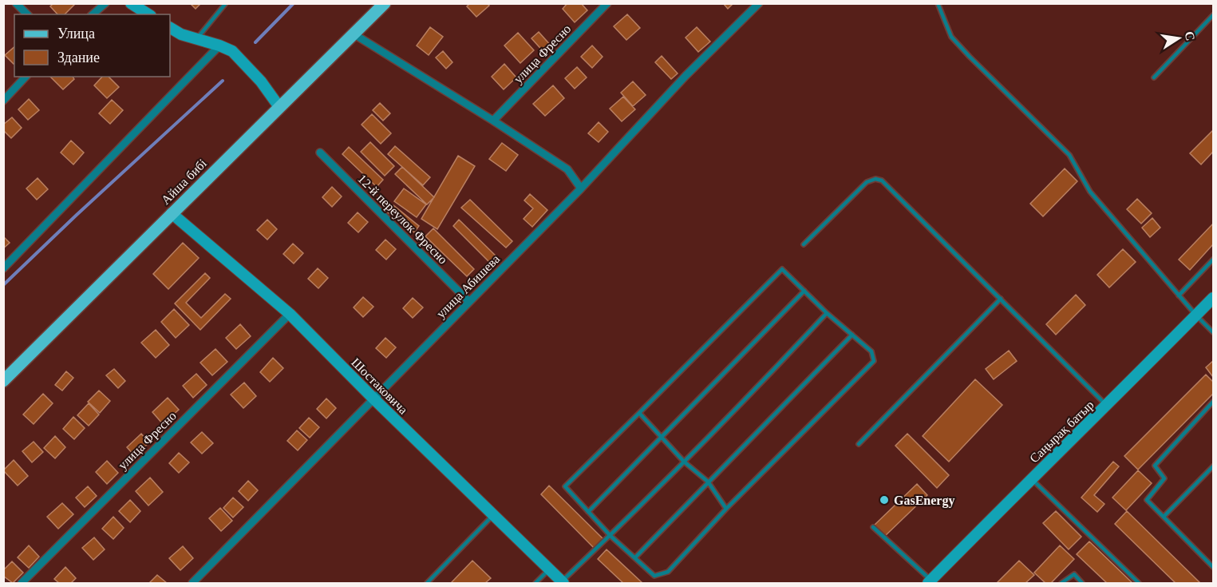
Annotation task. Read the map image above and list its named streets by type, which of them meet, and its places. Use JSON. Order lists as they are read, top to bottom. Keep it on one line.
{"streets":{"main road":["Айша бибі"],"street":["улица Фресно","12-й переулок Фресно","улица Абишева","Шостаковича","Саңырақ батыр"]},"crossings":[["улица Фресно","Шостаковича"],["Айша бибі","Шостаковича"],["12-й переулок Фресно","улица Абишева"],["улица Абишева","Шостаковича"]],"places":["GasEnergy"],"legend":["Улица","Здание"],"north":"right"}
